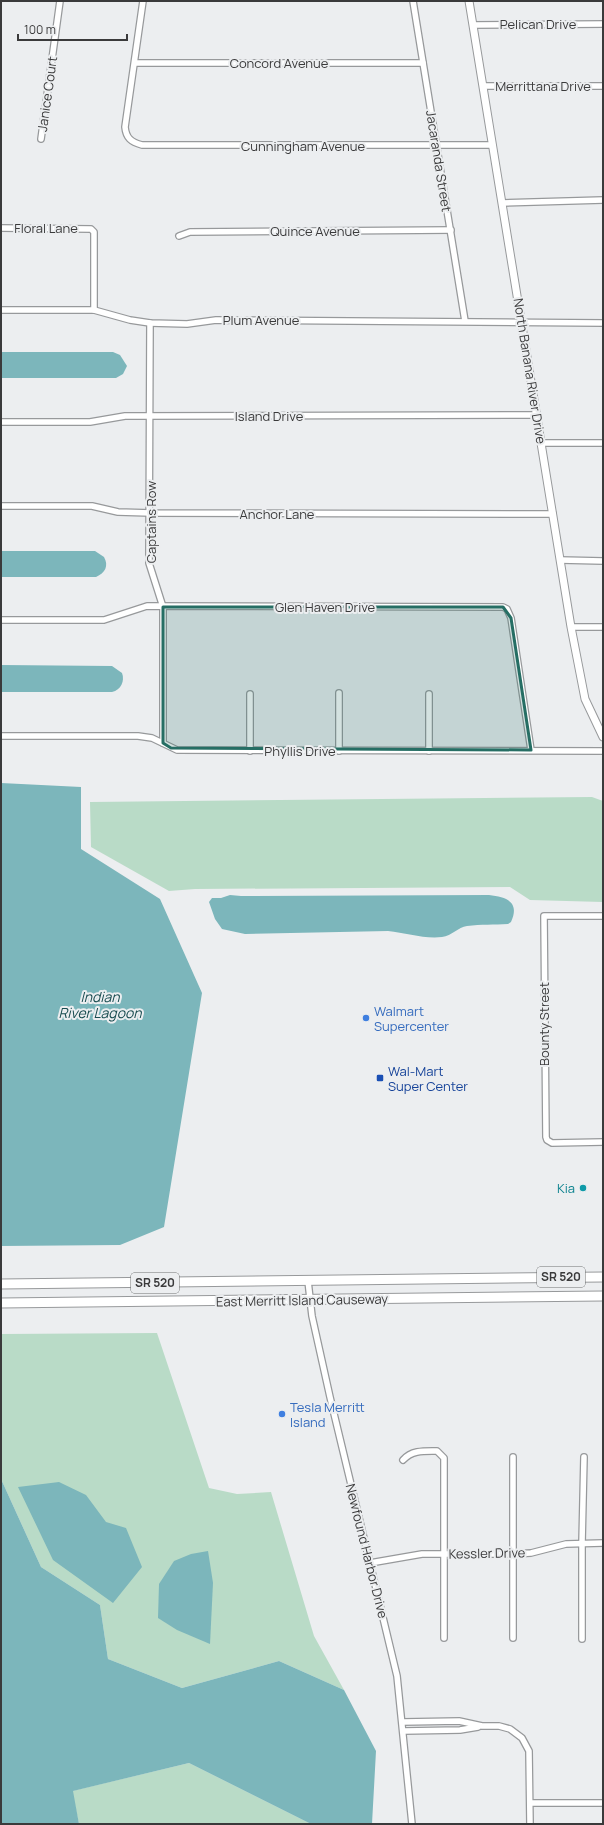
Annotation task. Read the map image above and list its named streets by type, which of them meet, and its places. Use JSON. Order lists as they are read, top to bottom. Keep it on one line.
{"streets":{"main road":["SR 520","East Merritt Island Causeway"],"street":["Pelican Drive","Concord Avenue","Merrittana Drive","Janice Court","Cunningham Avenue","Jacaranda Street","Floral Lane","Quince Avenue","Plum Avenue","North Banana River Drive","Island Drive","Anchor Lane","Captains Row","Glen Haven Drive","Phyllis Drive","Bounty Street","Newfound Harbor Drive","Kessler Drive"]},"crossings":[["Pelican Drive","North Banana River Drive"],["Concord Avenue","Cunningham Avenue"],["Concord Avenue","Jacaranda Street"],["Merrittana Drive","North Banana River Drive"],["Cunningham Avenue","Jacaranda Street"],["Cunningham Avenue","North Banana River Drive"],["Jacaranda Street","Quince Avenue"],["Jacaranda Street","Plum Avenue"],["Floral Lane","Plum Avenue"],["Plum Avenue","North Banana River Drive"],["Plum Avenue","Captains Row"],["North Banana River Drive","Island Drive"],["North Banana River Drive","Anchor Lane"],["Island Drive","Captains Row"],["Anchor Lane","Captains Row"],["Captains Row","Glen Haven Drive"],["Captains Row","Phyllis Drive"],["Glen Haven Drive","Phyllis Drive"],["East Merritt Island Causeway","Newfound Harbor Drive"],["Newfound Harbor Drive","Kessler Drive"]],"water":["Indian River Lagoon"],"places":{"other":["Walmart Supercenter","Kia","Tesla Merritt Island"],"transit":["Wal-Mart Super Center"]},"scale_bar":"100 m"}
